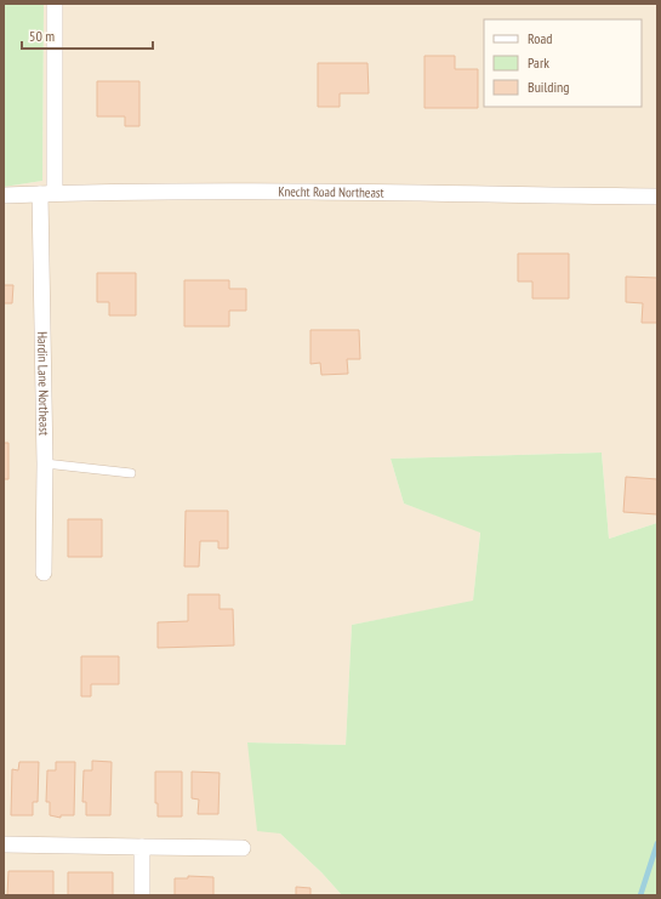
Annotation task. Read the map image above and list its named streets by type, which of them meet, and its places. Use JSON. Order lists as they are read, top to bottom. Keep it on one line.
{"streets":{"street":["Knecht Road Northeast","Hardin Lane Northeast"]},"crossings":[["Knecht Road Northeast","Hardin Lane Northeast"]],"legend":["Road","Park","Building"],"scale_bar":"50 m"}
